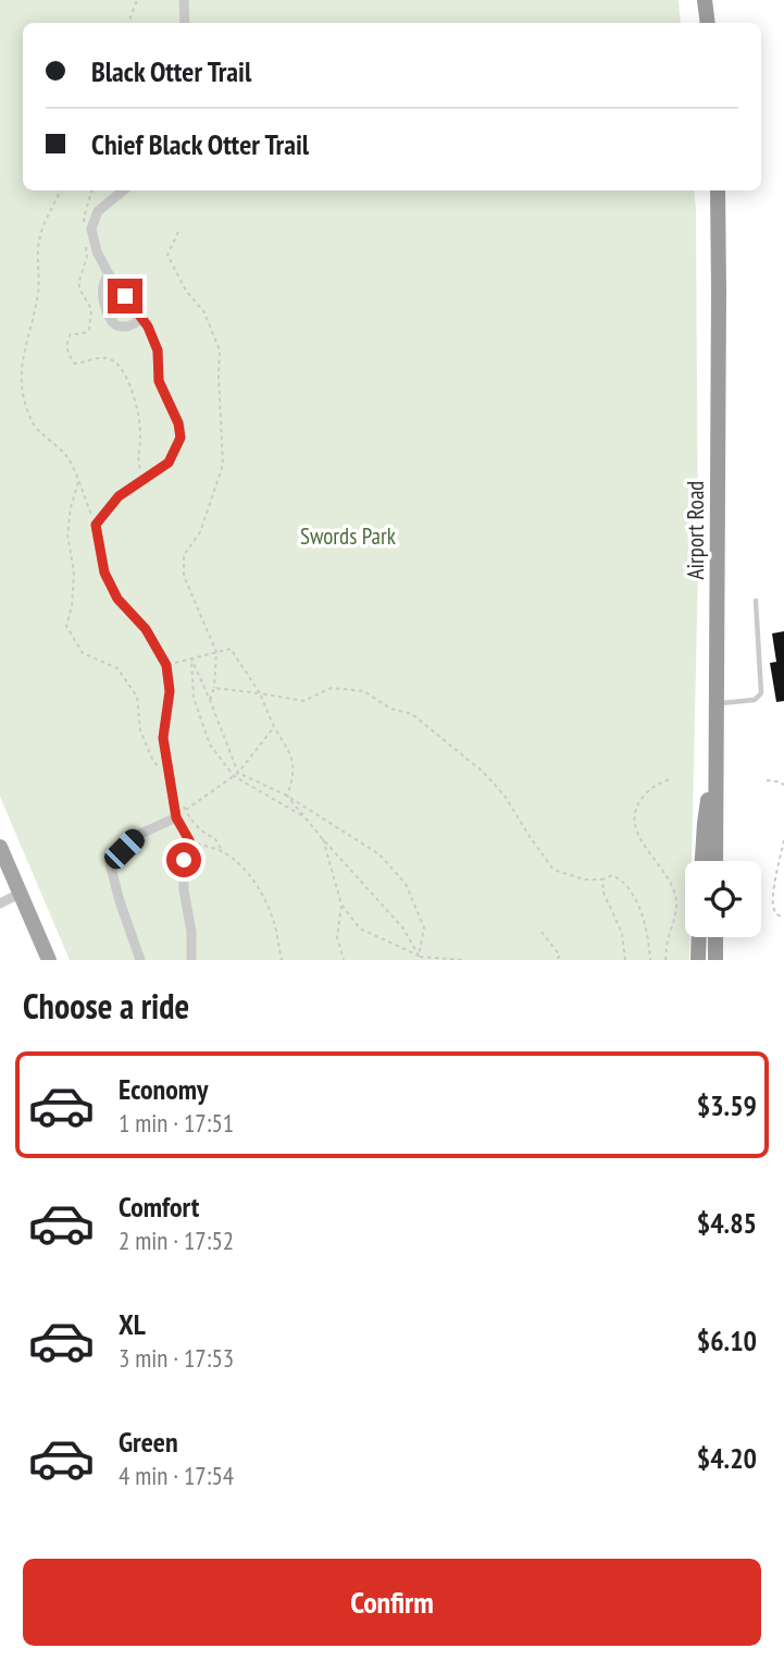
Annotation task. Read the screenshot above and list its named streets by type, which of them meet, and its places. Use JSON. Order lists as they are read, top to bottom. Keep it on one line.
{"streets":{"highway":["Airport Road"]},"parks":["Swords Park"],"page":{"banner":["Black Otter Trail","Chief Black Otter Trail"],"heading":"Choose a ride","list":[{"name":"Economy","note":"1 min · 17:51","value":"$3.59"},{"name":"Comfort","note":"2 min · 17:52","value":"$4.85"},{"name":"XL","note":"3 min · 17:53","value":"$6.10"},{"name":"Green","note":"4 min · 17:54","value":"$4.20"}],"buttons":"Confirm"}}
